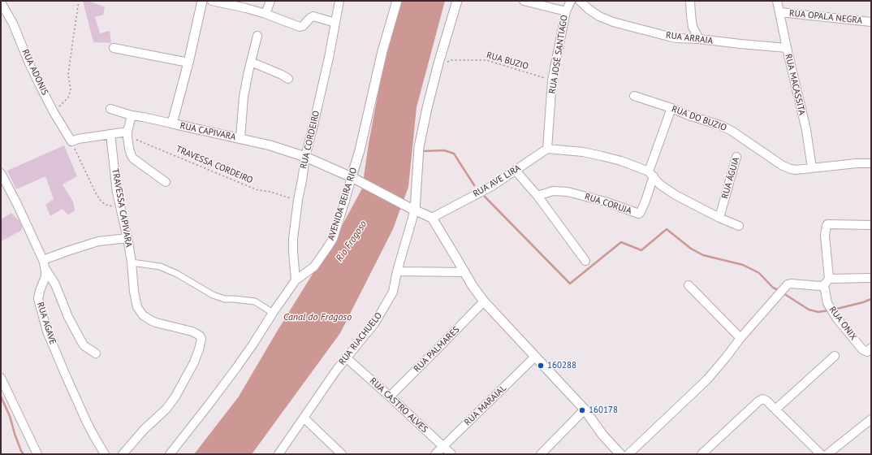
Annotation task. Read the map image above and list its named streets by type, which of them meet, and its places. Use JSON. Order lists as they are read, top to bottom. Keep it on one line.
{"streets":{"main road":["RUA CAPIVARA","AVENIDA BEIRA RIO"],"street":["RUA OPALA NEGRA","RUA ARRAIA","RUA JOSÉ SANTIAGO","RUA ADONIS","RUA MACASSITA","RUA DO BUZIO","RUA CORDEIRO","RUA ÁGUIA","RUA AVE LIRA","RUA CORUJA","TRAVESSA CAPIVARA","RUA AGAVE","RUA ONIX","RUA RIACHUELO","RUA PALMARES","RUA CASTRO ALVES","RUA MARAIAL"],"path":["RUA BUZIO","TRAVESSA CORDEIRO"]},"crossings":[["RUA OPALA NEGRA","RUA MACASSITA"],["RUA ARRAIA","RUA MACASSITA"],["RUA JOSÉ SANTIAGO","RUA BUZIO"],["RUA JOSÉ SANTIAGO","RUA AVE LIRA"],["RUA MACASSITA","RUA DO BUZIO"],["RUA CAPIVARA","RUA CORDEIRO"],["RUA CAPIVARA","AVENIDA BEIRA RIO"],["RUA CORDEIRO","TRAVESSA CORDEIRO"],["RUA CORDEIRO","AVENIDA BEIRA RIO"],["RUA RIACHUELO","RUA CASTRO ALVES"],["RUA PALMARES","RUA CASTRO ALVES"],["RUA CASTRO ALVES","RUA MARAIAL"]],"water":["Rio Fragoso","Canal do Fragoso"],"places":["160288","160178"]}
